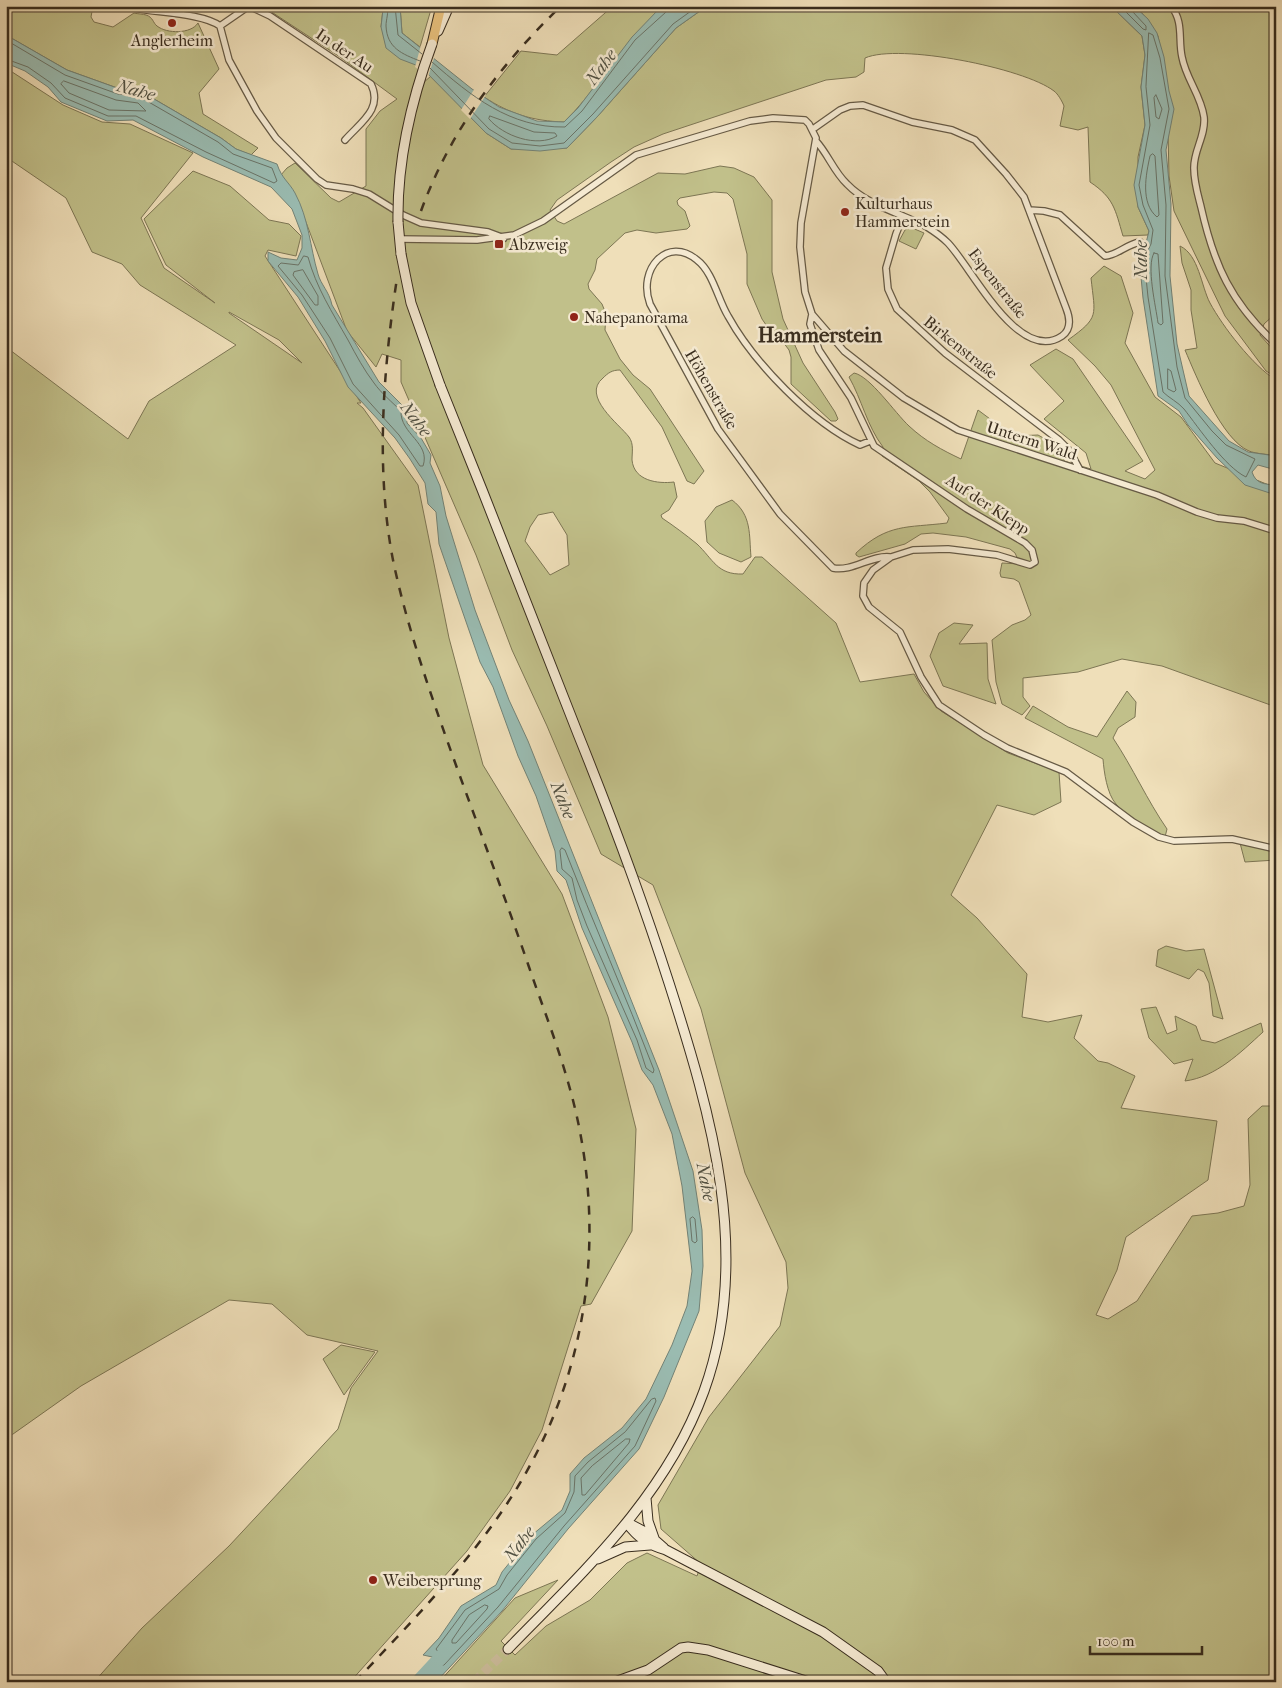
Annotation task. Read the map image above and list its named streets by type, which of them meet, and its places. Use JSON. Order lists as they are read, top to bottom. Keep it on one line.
{"streets":{"street":["In der Au","Espenstraße","Birkenstraße","Höhenstraße","Unterm Wald","Auf der Klepp"]},"crossings":[["Espenstraße","Birkenstraße"],["Birkenstraße","Unterm Wald"],["Höhenstraße","Auf der Klepp"]],"districts":["Hammerstein"],"water":["Nahe"],"places":{"other":["Anglerheim","Kulturhaus Hammerstein","Nahepanorama","Weibersprung"],"transit":["Abzweig"]},"scale_bar":"100 m"}
